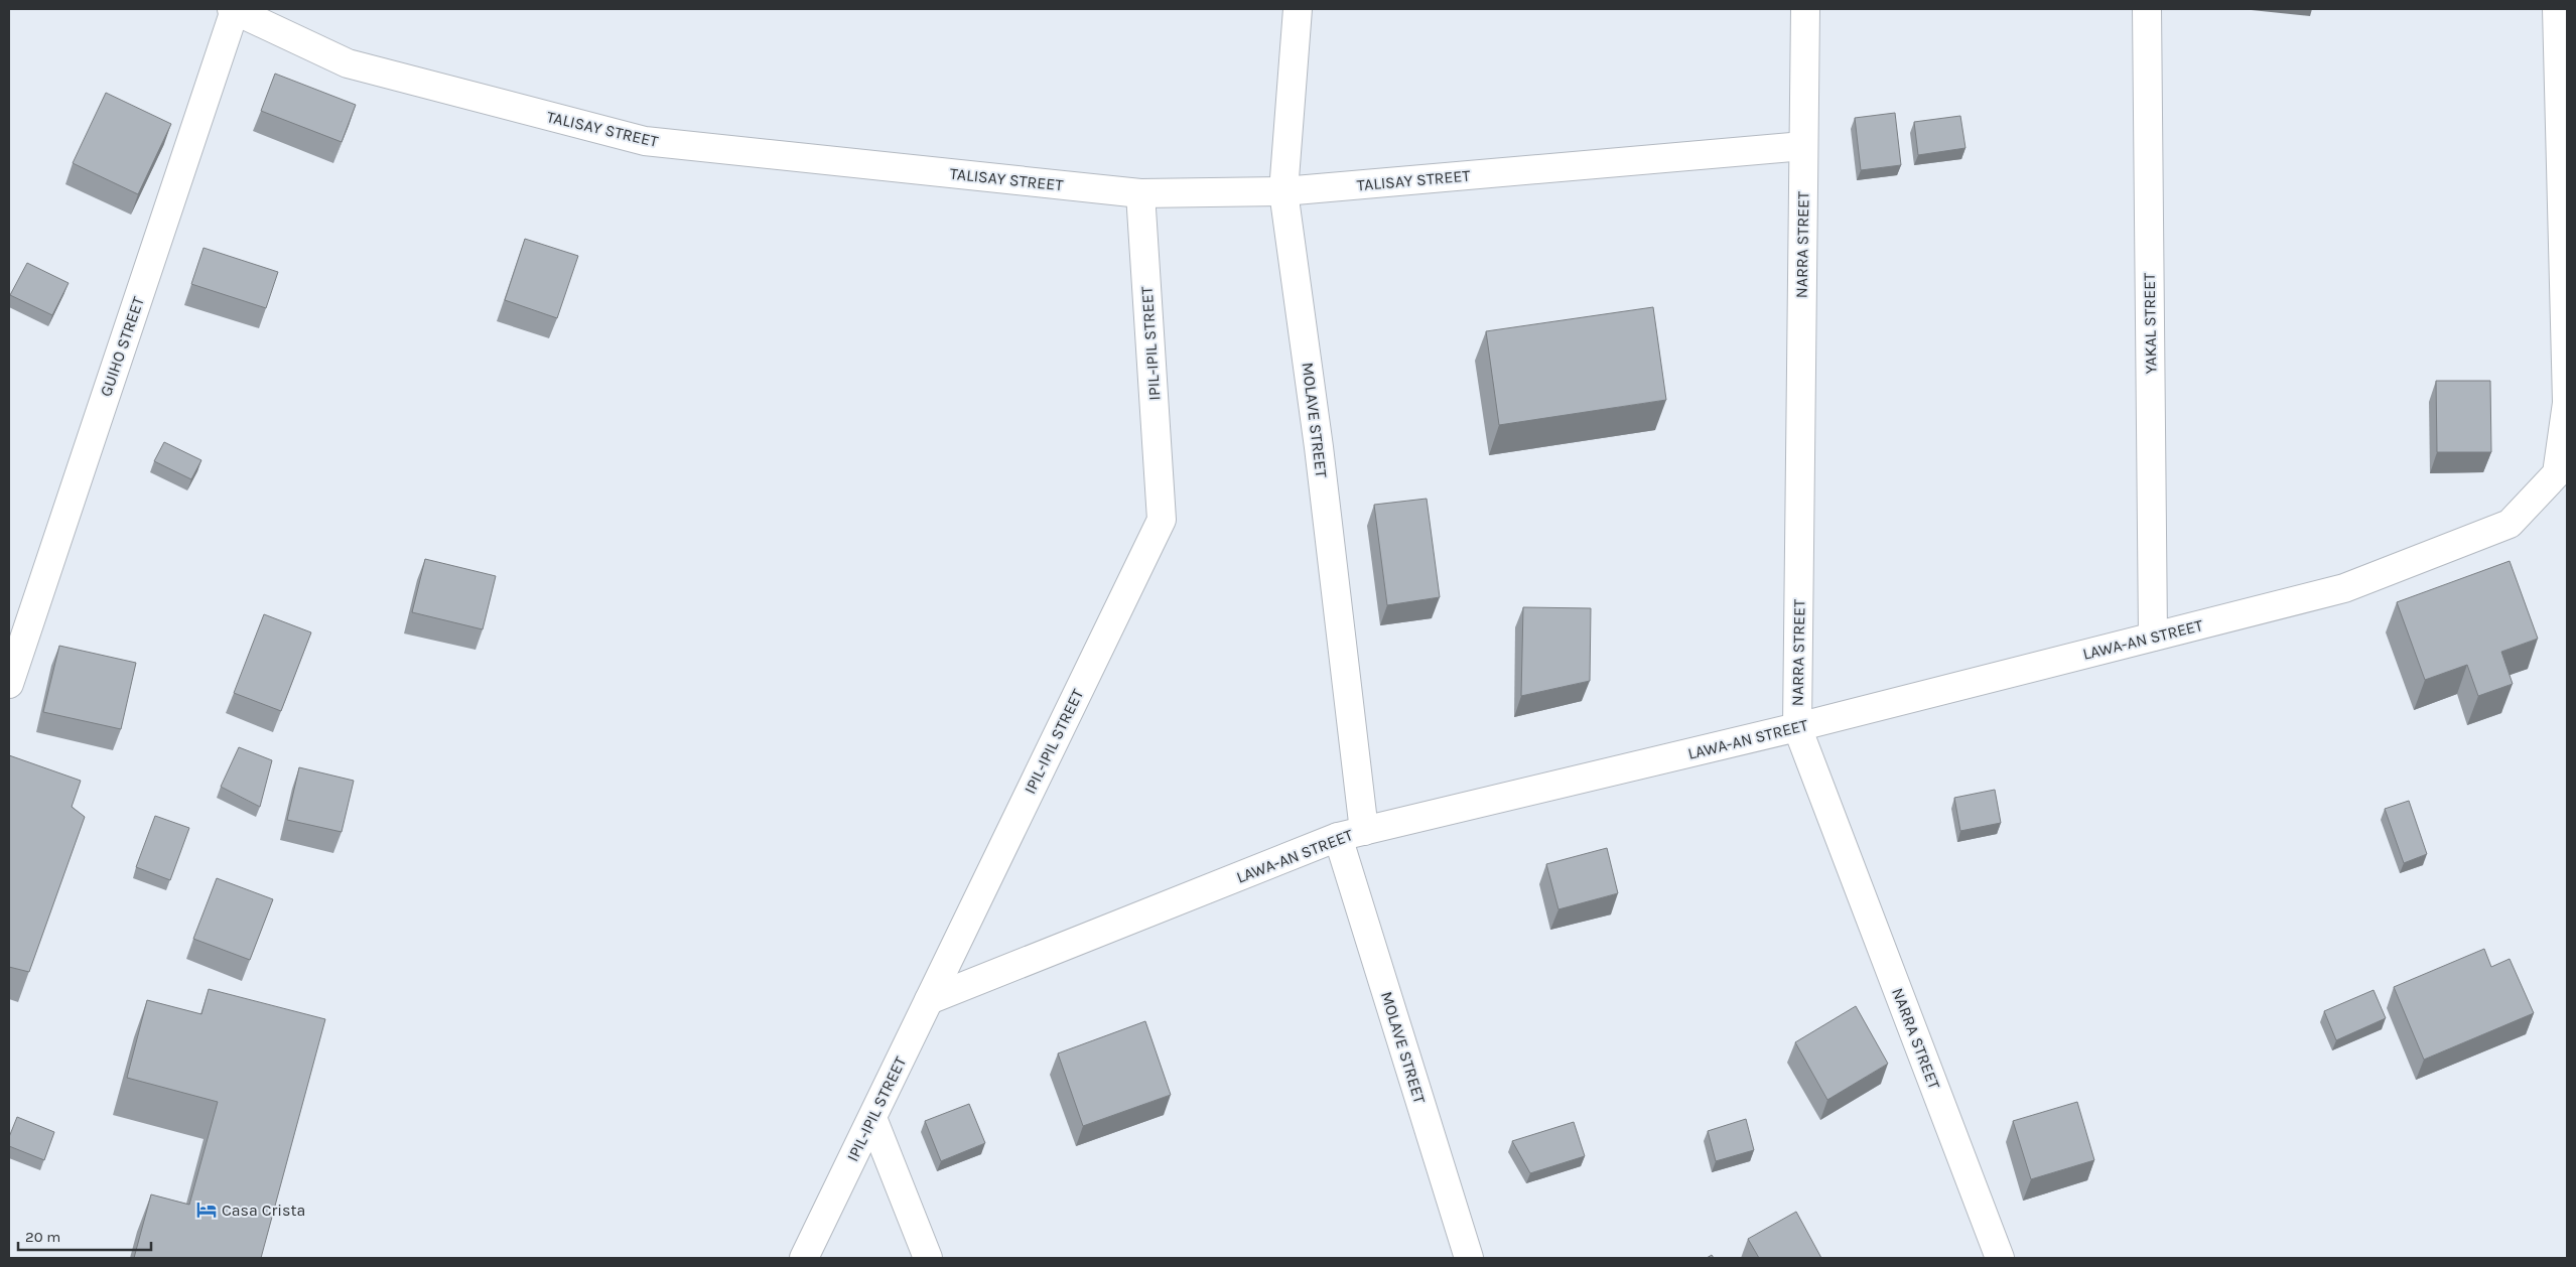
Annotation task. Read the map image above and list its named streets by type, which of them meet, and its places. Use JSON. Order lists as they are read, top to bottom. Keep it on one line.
{"streets":{"street":["TALISAY STREET","NARRA STREET","YAKAL STREET","IPIL-IPIL STREET","GUIHO STREET","MOLAVE STREET","LAWA-AN STREET"]},"crossings":[["TALISAY STREET","NARRA STREET"],["TALISAY STREET","IPIL-IPIL STREET"],["TALISAY STREET","GUIHO STREET"],["TALISAY STREET","MOLAVE STREET"],["NARRA STREET","LAWA-AN STREET"],["YAKAL STREET","LAWA-AN STREET"],["IPIL-IPIL STREET","LAWA-AN STREET"],["MOLAVE STREET","LAWA-AN STREET"]],"places":{"hotel":["Casa Crista"]},"scale_bar":"20 m"}
